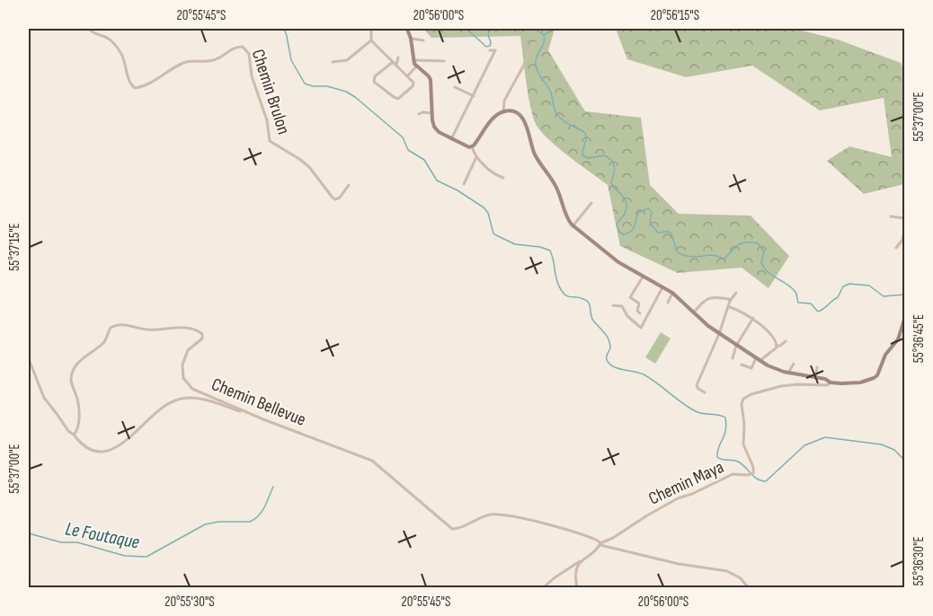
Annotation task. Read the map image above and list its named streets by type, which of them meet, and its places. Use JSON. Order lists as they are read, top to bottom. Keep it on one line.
{"streets":{"street":["Chemin Brulon","Chemin Bellevue","Chemin Maya"]},"crossings":[["Chemin Bellevue","Chemin Maya"]],"water":["Le Foutaque"],"coordinates":["20°55'45\"S","20°56'00\"S","20°56'15\"S","55°37'00\"E","55°37'15\"E","55°36'45\"E","55°36'30\"E","20°55'30\"S"]}
